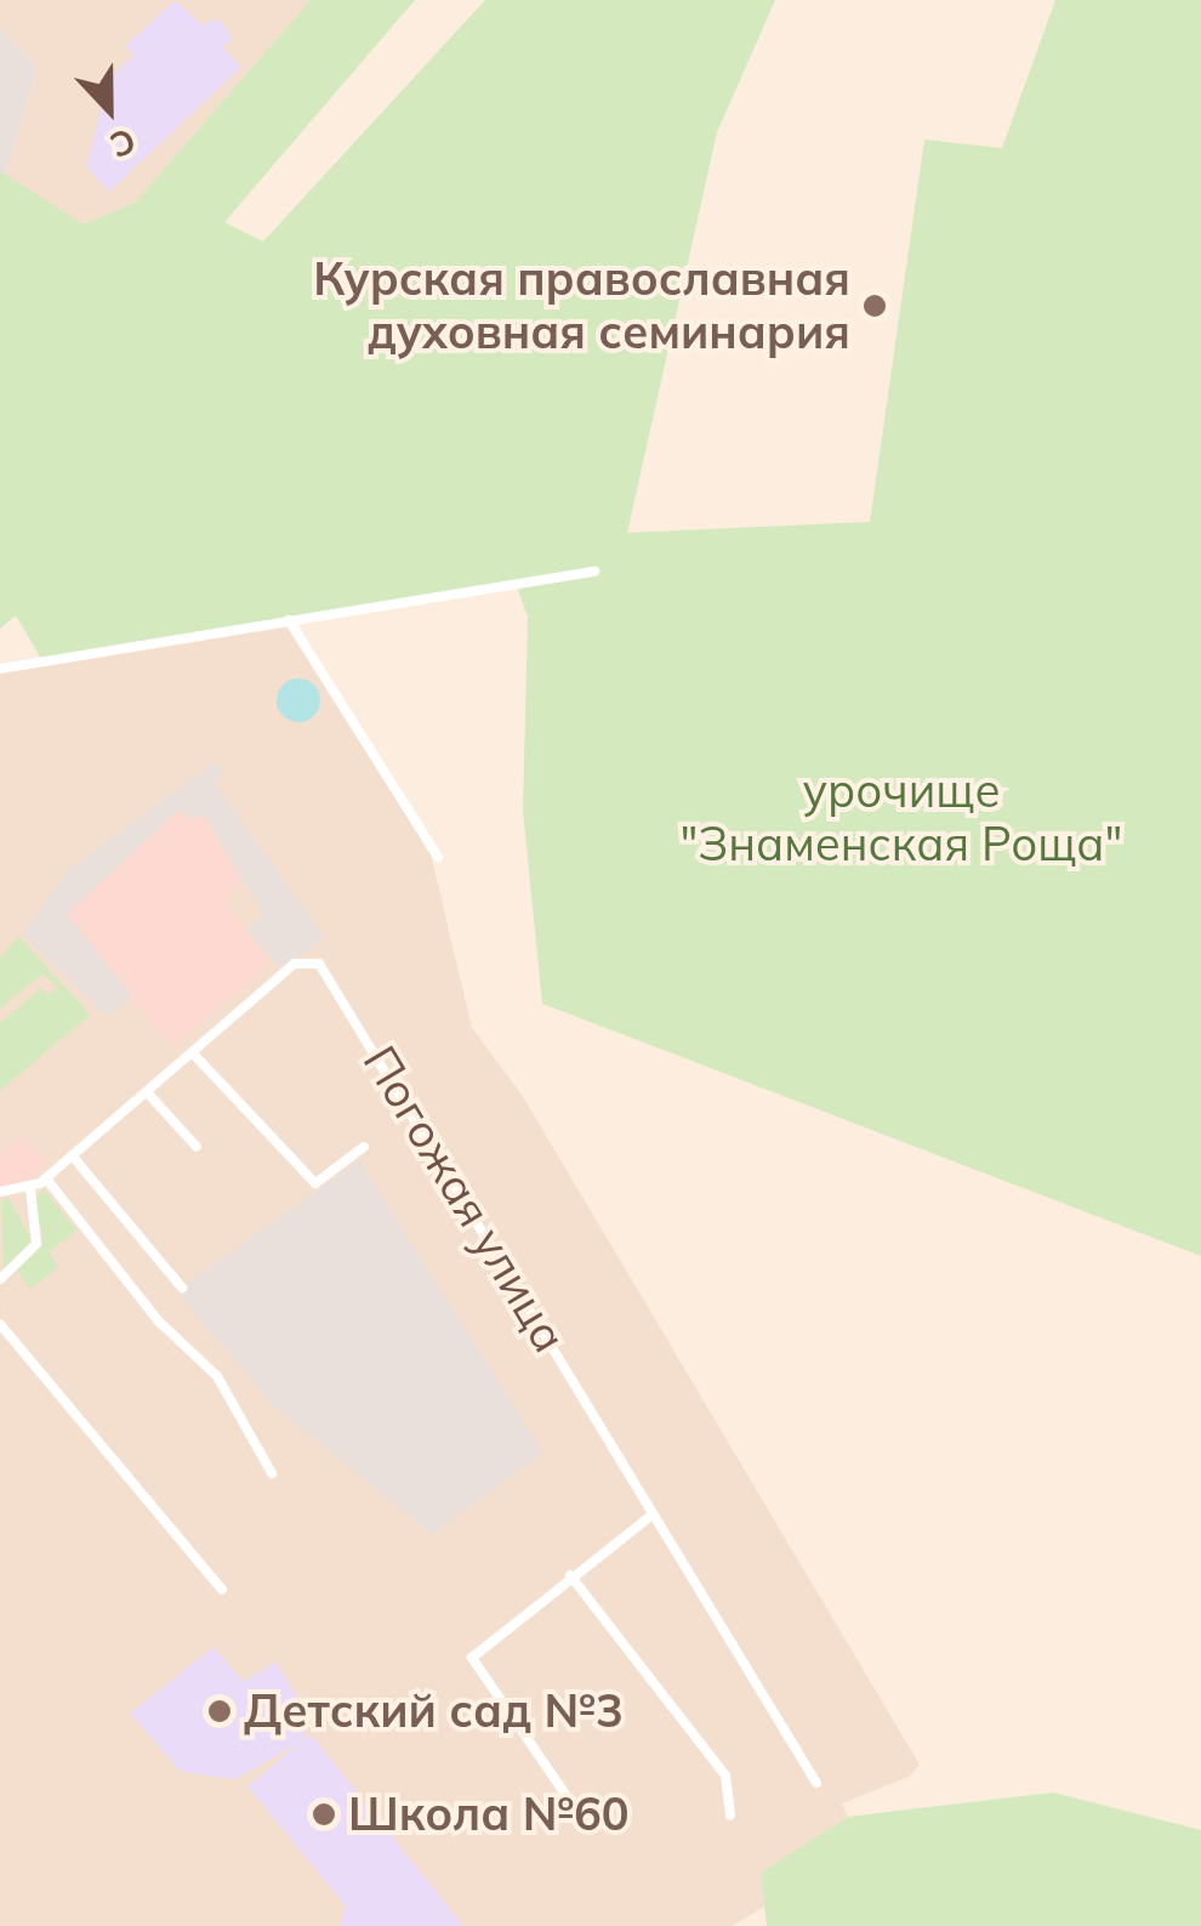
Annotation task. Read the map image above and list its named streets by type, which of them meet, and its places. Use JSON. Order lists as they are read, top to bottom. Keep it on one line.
{"streets":{"street":["Погожая улица"]},"parks":["урочище \"Знаменская Роща\""],"places":["Курская православная духовная семинария","Детский сад №3","Школа №60"],"north":"bottom"}
